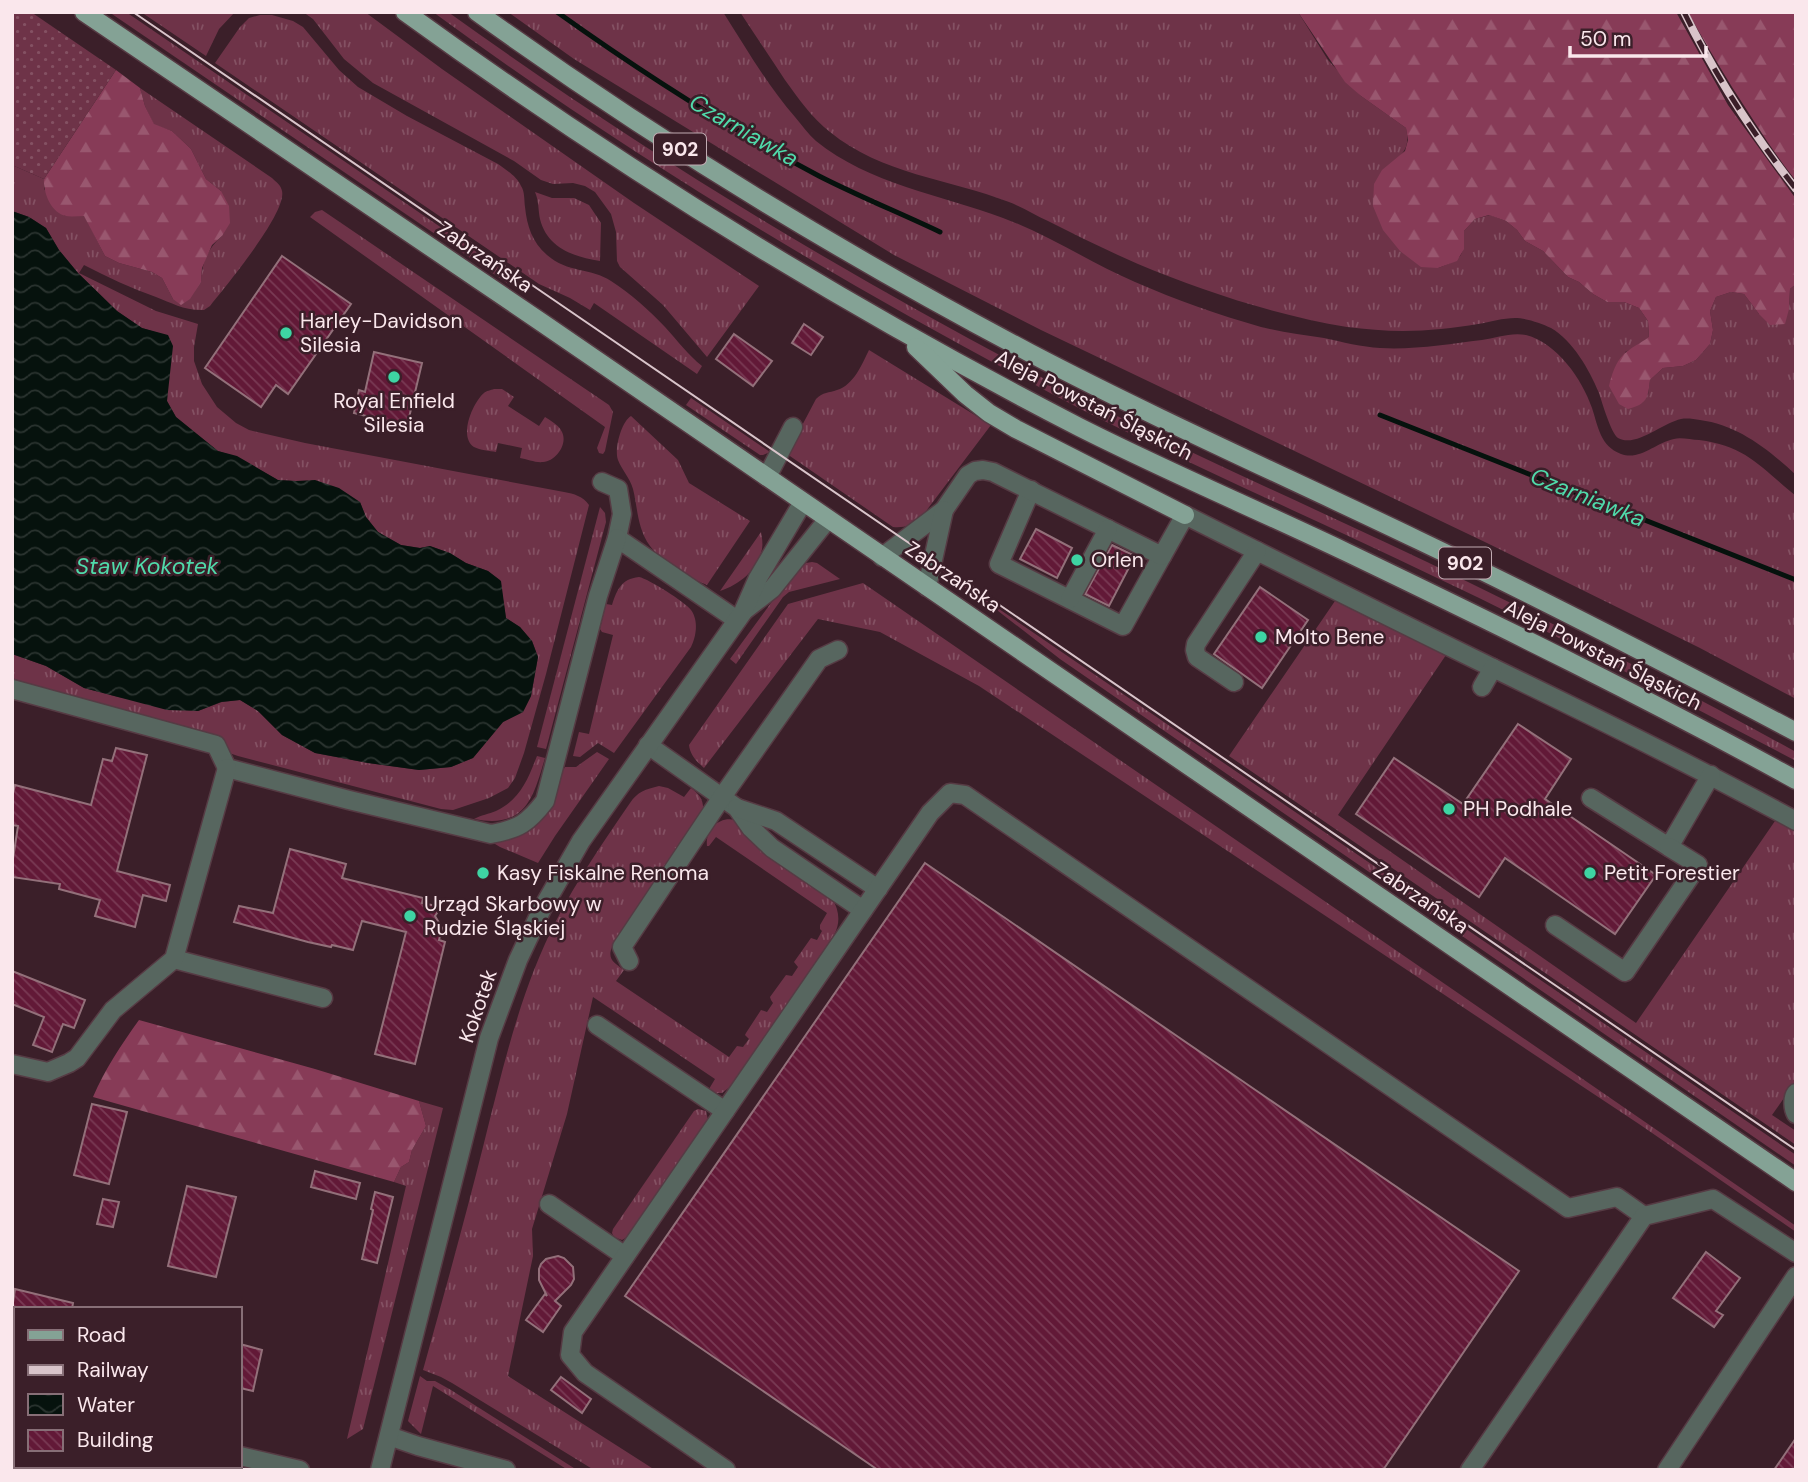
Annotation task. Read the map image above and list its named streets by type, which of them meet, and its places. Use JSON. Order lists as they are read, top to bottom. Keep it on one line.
{"streets":{"main road":["902","Zabrzańska","Aleja Powstań Śląskich"],"street":["Kokotek"]},"crossings":[["Zabrzańska","Kokotek"]],"water":["Czarniawka","Staw Kokotek"],"places":["Harley-Davidson Silesia","Royal Enfield Silesia","Orlen","Molto Bene","PH Podhale","Kasy Fiskalne Renoma","Petit Forestier","Urząd Skarbowy w Rudzie Śląskiej"],"legend":["Road","Railway","Water","Building"],"scale_bar":"50 m"}
